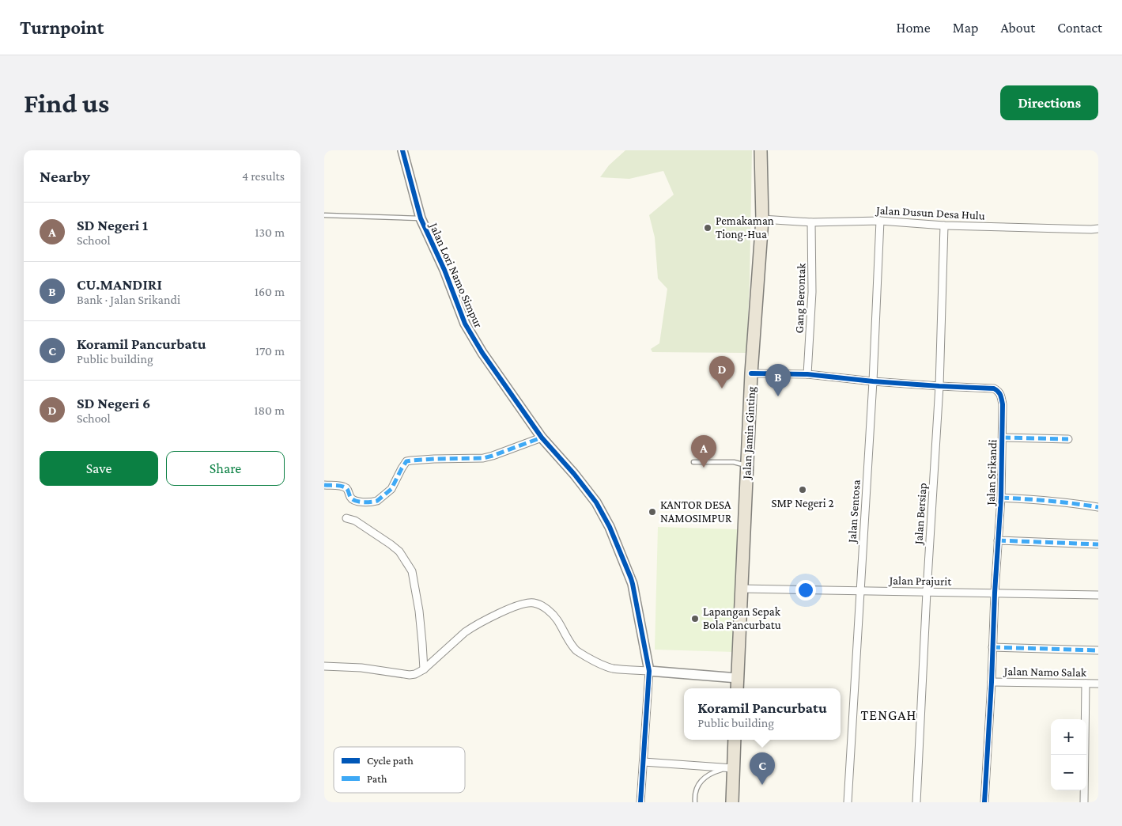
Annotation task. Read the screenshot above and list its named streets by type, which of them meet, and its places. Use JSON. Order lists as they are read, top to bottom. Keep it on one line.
{"streets":{"highway":["Jalan Jamin Ginting"],"street":["Jalan Dusun Desa Hulu","Jalan Lori Namo Simpur","Gang Berontak","Jalan Srikandi","Jalan Sentosa","Jalan Bersiap","Jalan Prajurit","Jalan Namo Salak"]},"crossings":[["Jalan Dusun Desa Hulu","Gang Berontak"],["Jalan Dusun Desa Hulu","Jalan Jamin Ginting"],["Jalan Dusun Desa Hulu","Jalan Sentosa"],["Jalan Dusun Desa Hulu","Jalan Bersiap"],["Gang Berontak","Jalan Srikandi"],["Jalan Jamin Ginting","Jalan Srikandi"],["Jalan Jamin Ginting","Jalan Prajurit"],["Jalan Srikandi","Jalan Sentosa"],["Jalan Srikandi","Jalan Bersiap"],["Jalan Srikandi","Jalan Prajurit"],["Jalan Srikandi","Jalan Namo Salak"],["Jalan Sentosa","Jalan Prajurit"],["Jalan Bersiap","Jalan Prajurit"]],"districts":["TENGAH"],"places":["Pemakaman Tiong-Hua","SMP Negeri 2","KANTOR DESA NAMOSIMPUR","Lapangan Sepak Bola Pancurbatu"],"legend":["Cycle path","Path"],"page":{"header":"Turnpoint","nav":["Home","Map","About","Contact"],"buttons":["Directions",["Save","Share"]],"title":"Find us","heading":["Nearby","4 results"],"list":[{"mark":"A","name":"SD Negeri 1","note":"School","value":"130 m"},{"mark":"B","name":"CU.MANDIRI","note":"Bank · Jalan Srikandi","value":"160 m"},{"mark":"C","name":"Koramil Pancurbatu","note":"Public building","value":"170 m"},{"mark":"D","name":"SD Negeri 6","note":"School","value":"180 m"}],"pins":["D","B","A","C"],"popup":["Koramil Pancurbatu","Public building"],"map_buttons":["+","−"]}}
